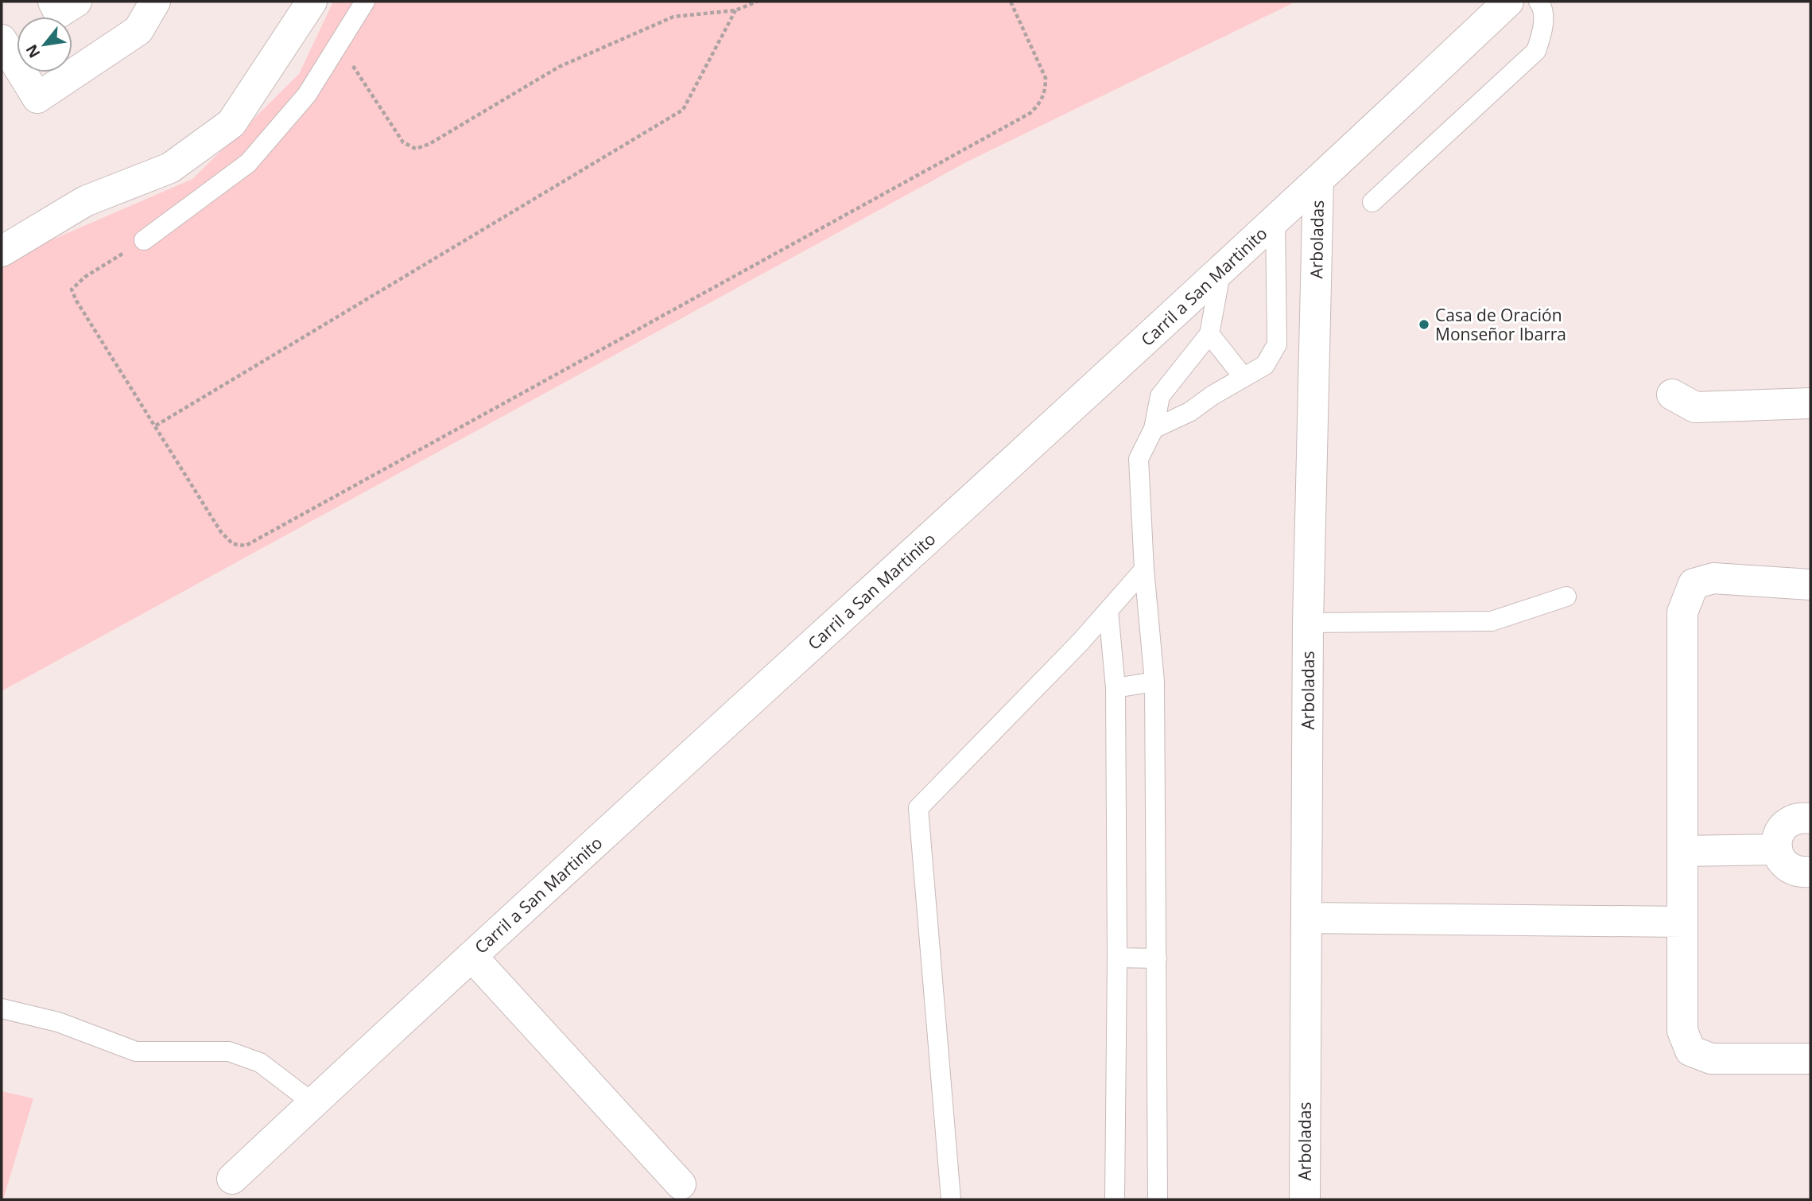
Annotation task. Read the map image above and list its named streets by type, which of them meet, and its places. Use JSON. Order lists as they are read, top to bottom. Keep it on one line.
{"streets":{"street":["Arboladas","Carril a San Martinito"]},"crossings":[["Arboladas","Carril a San Martinito"]],"places":["Casa de Oración Monseñor Ibarra"],"north":"bottom left"}
